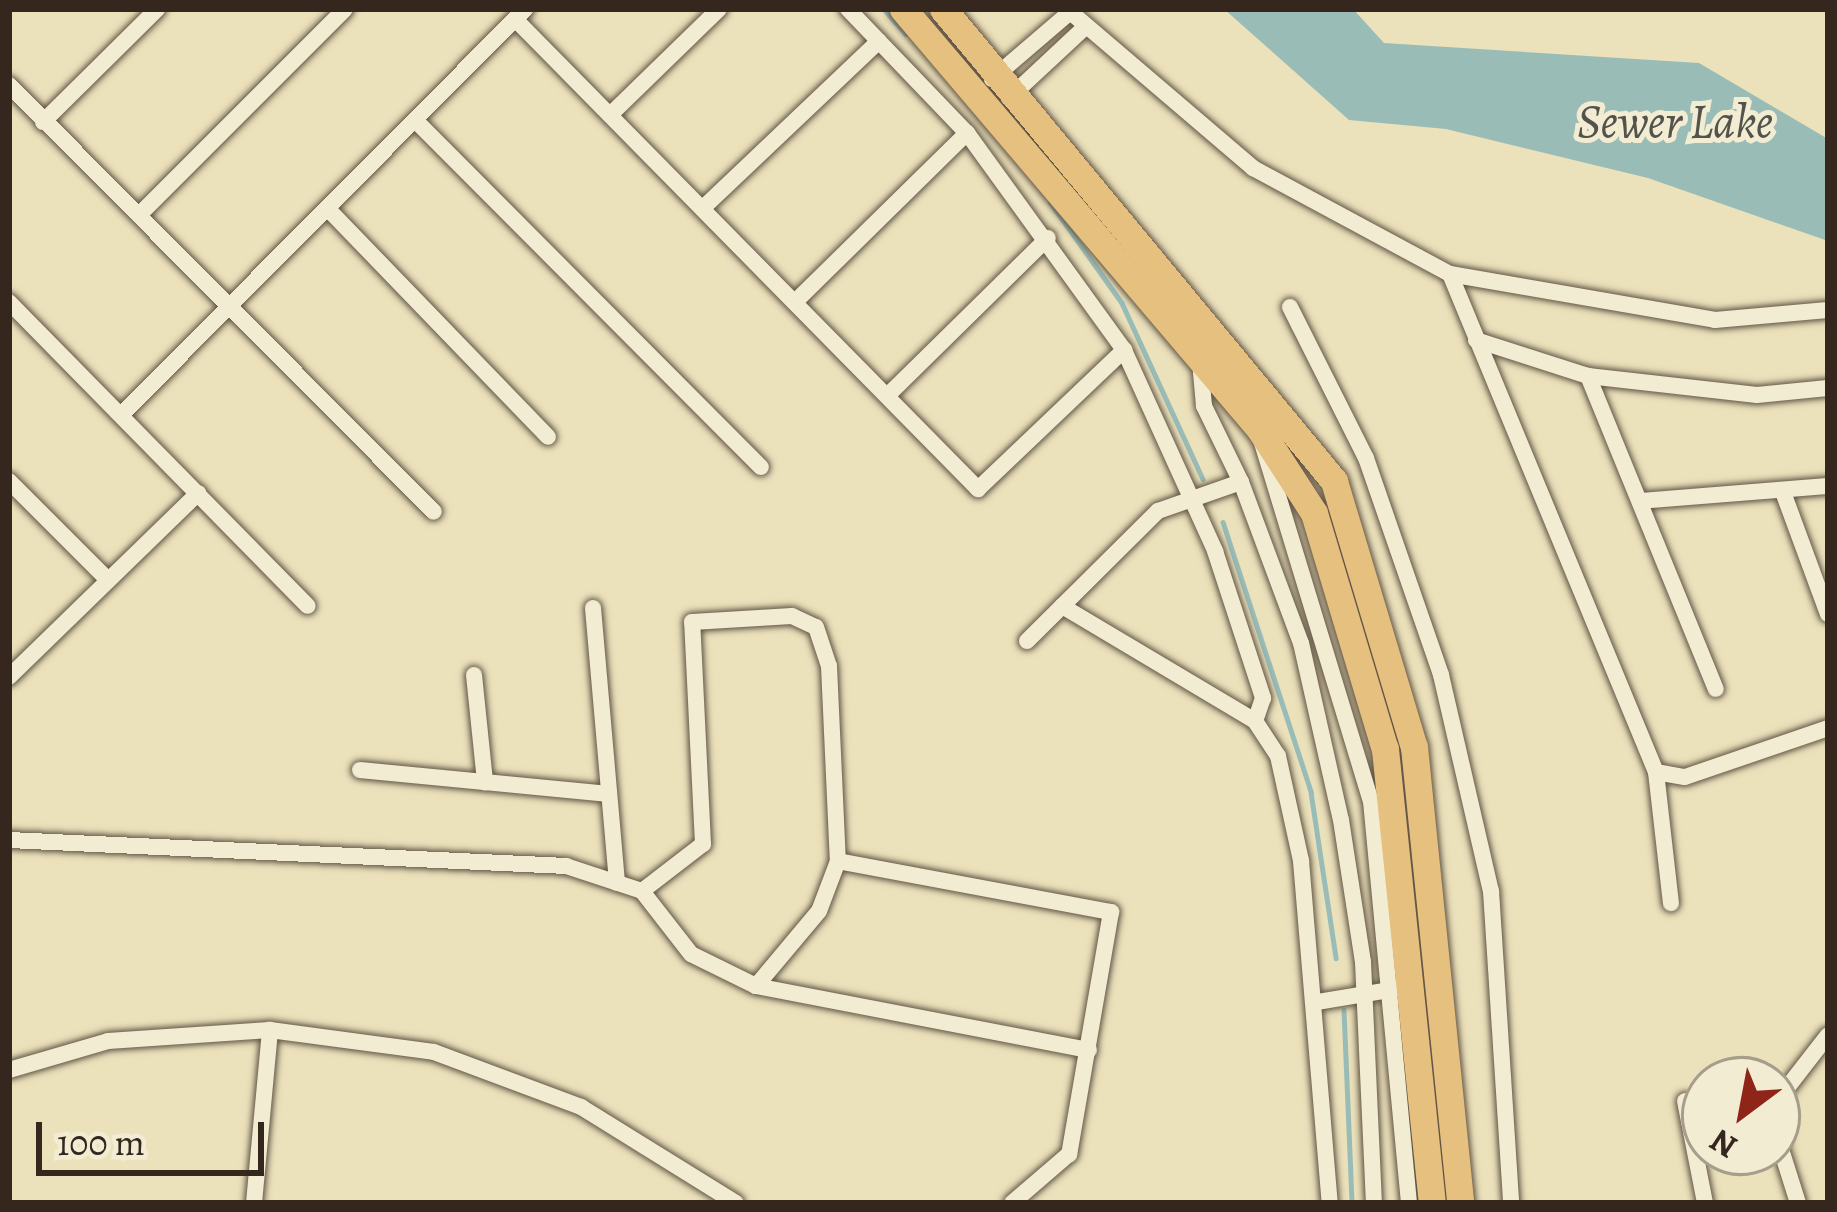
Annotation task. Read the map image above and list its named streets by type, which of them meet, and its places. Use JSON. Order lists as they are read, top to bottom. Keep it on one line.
{"water":["Sewer Lake"],"scale_bar":"100 m","north":"bottom left"}
